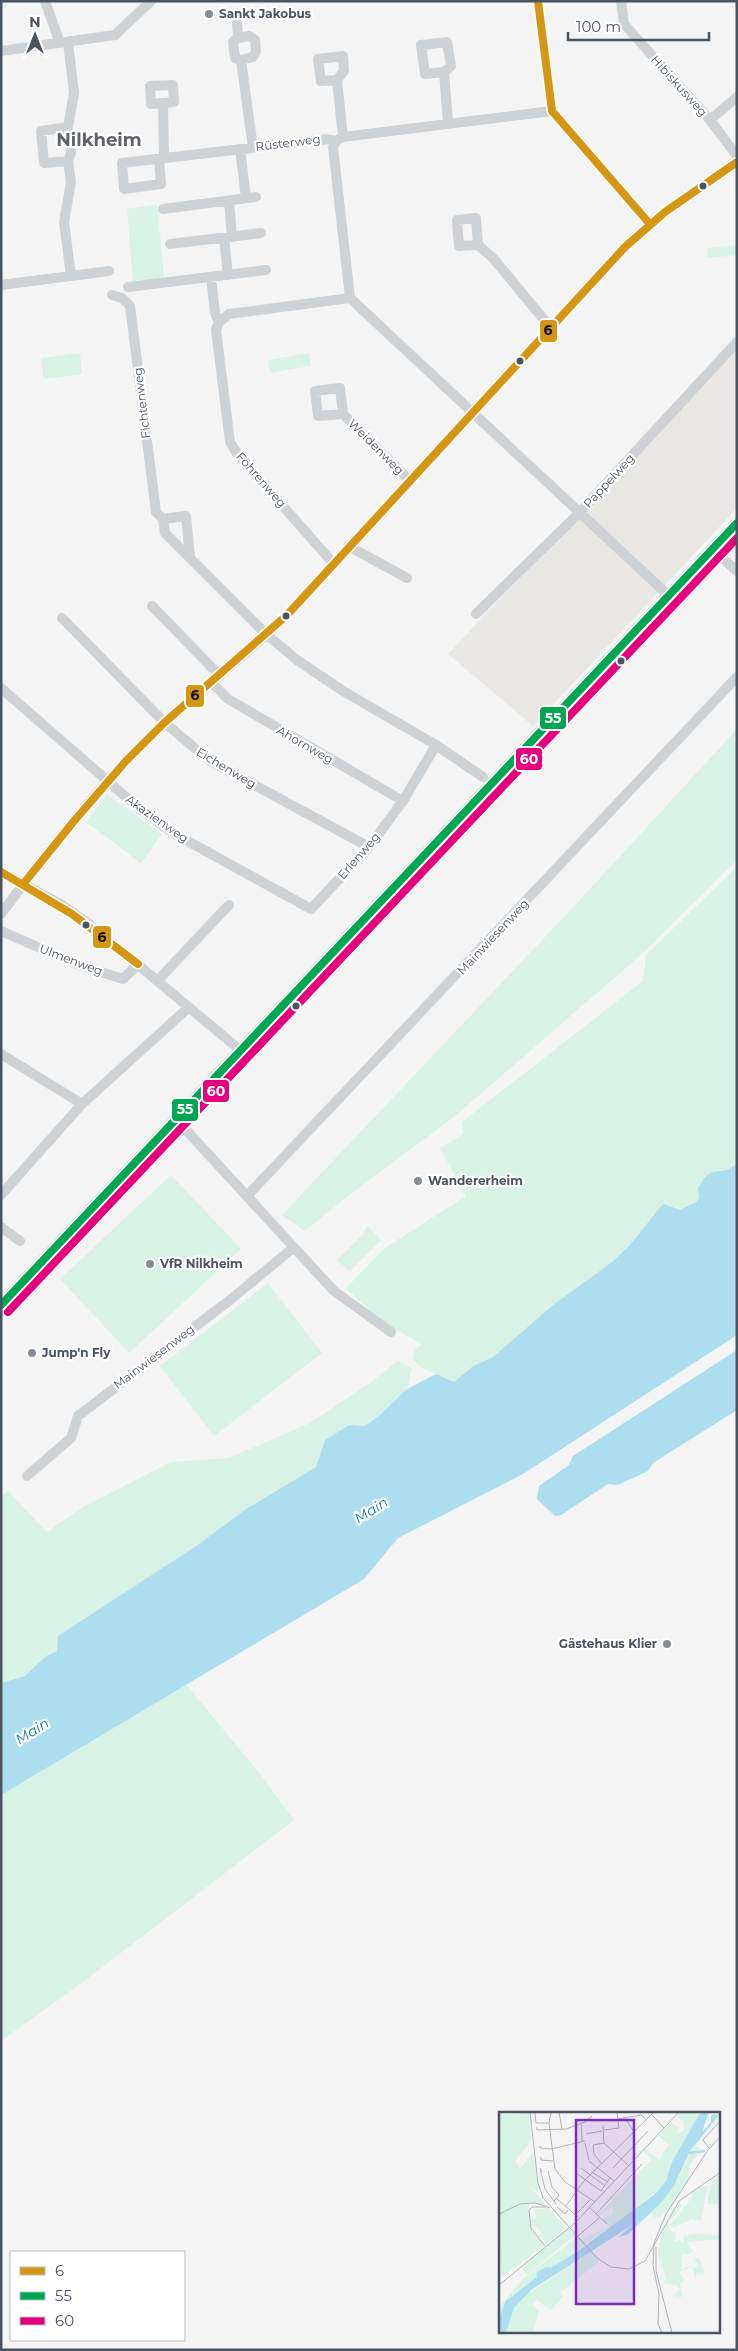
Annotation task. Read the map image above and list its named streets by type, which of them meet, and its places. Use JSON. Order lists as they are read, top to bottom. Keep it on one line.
{"streets":{"street":["Hibiskusweg","Rüsterweg","Fichtenweg","Weidenweg","Föhrenweg","Pappelweg","Ahornweg","Eichenweg","Akazienweg","Erlenweg","Mainwiesenweg","Ulmenweg"]},"crossings":[["Ahornweg","Erlenweg"],["Eichenweg","Erlenweg"],["Akazienweg","Erlenweg"]],"districts":["Nilkheim"],"water":["Main"],"places":["Sankt Jakobus","Wandererheim","VfR Nilkheim","Jump'n Fly","Gästehaus Klier"],"lines":["transit line 6","transit line 55","transit line 60"],"legend":["6","55","60"],"scale_bar":"100 m","north":"top"}
